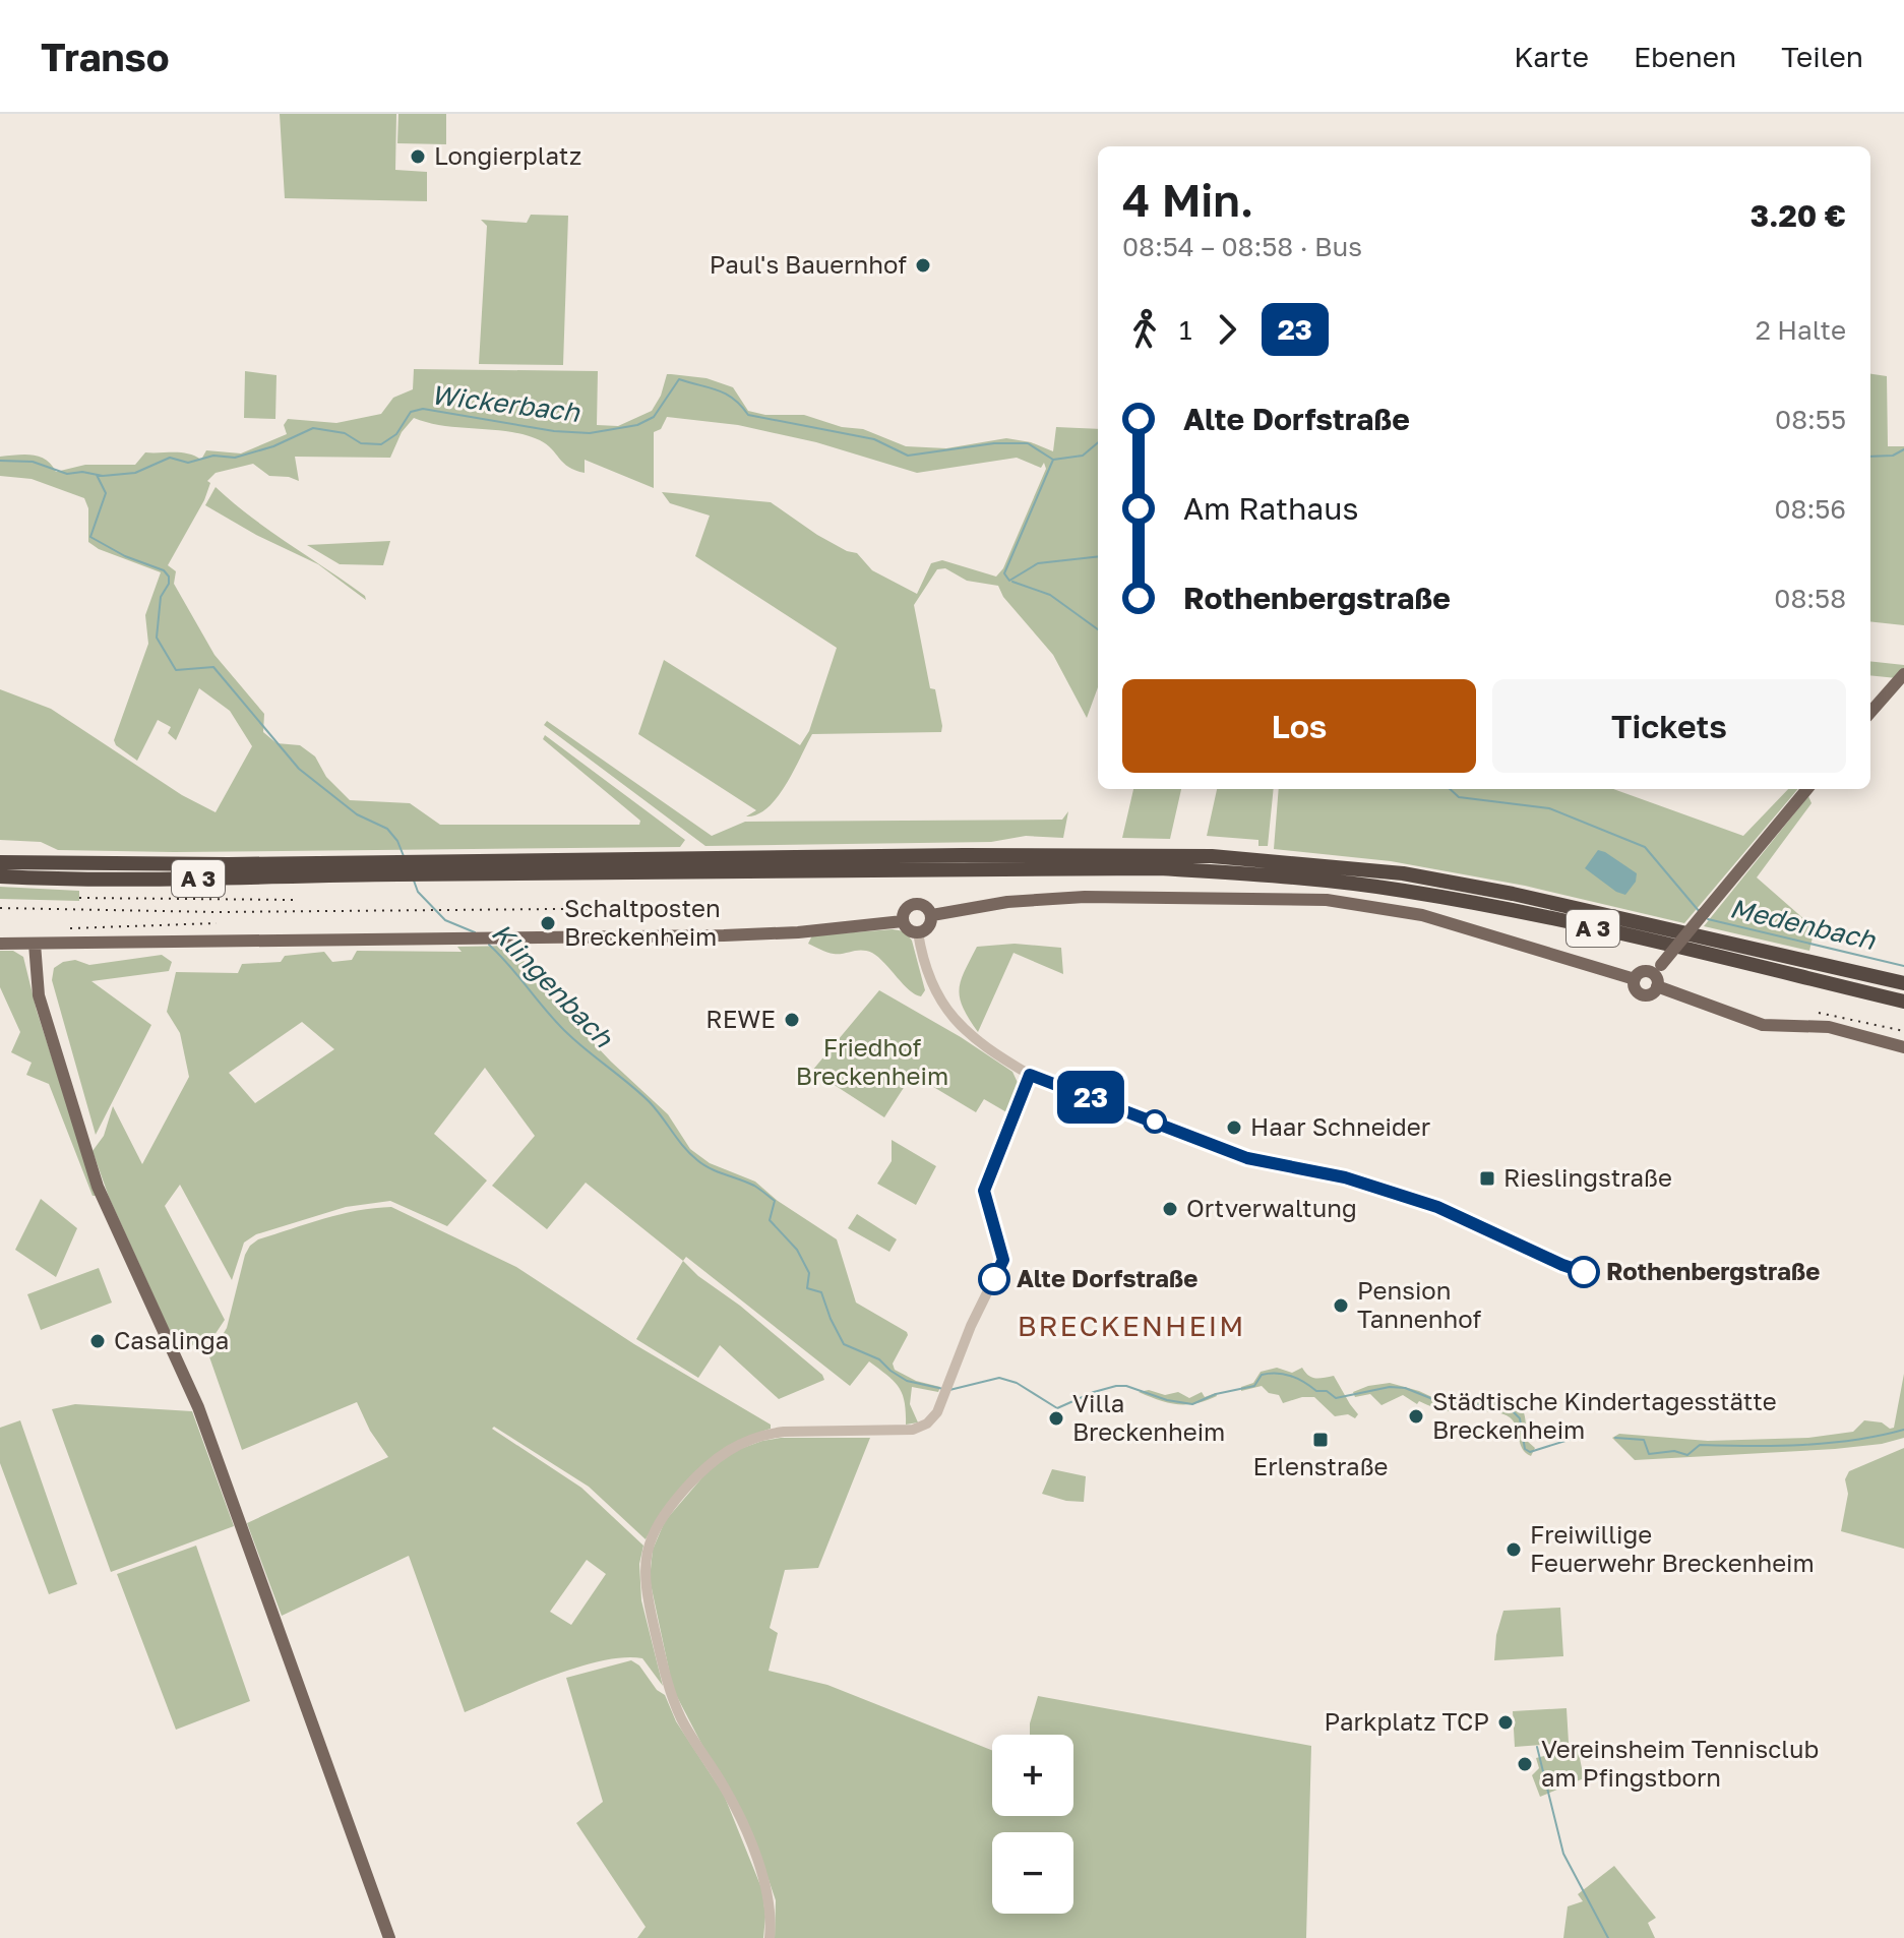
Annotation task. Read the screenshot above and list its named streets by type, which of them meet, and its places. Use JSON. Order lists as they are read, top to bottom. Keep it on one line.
{"streets":{"highway":["A 3"]},"districts":["BRECKENHEIM"],"water":["Wickerbach","Medenbach","Klingenbach"],"parks":["Friedhof Breckenheim"],"places":{"other":["Longierplatz","Paul's Bauernhof","Schaltposten Breckenheim","REWE","Haar Schneider","Ortverwaltung","Rothenbergstraße","Alte Dorfstraße","Pension Tannenhof","Casalinga","Städtische Kindertagesstätte Breckenheim","Villa Breckenheim","Freiwillige Feuerwehr Breckenheim","Parkplatz TCP","Vereinsheim Tennisclub am Pfingstborn"],"transit":["Rieslingstraße","Erlenstraße"]},"lines":["bus line 23"],"page":{"header":"Transo","nav":["Karte","Ebenen","Teilen"],"on_map":"23","heading":["4 Min.","08:54 – 08:58 · Bus","3.20 €"],"legs":["1","23","2 Halte"],"list":[{"name":"Alte Dorfstraße","value":"08:55"},{"name":"Am Rathaus","value":"08:56"},{"name":"Rothenbergstraße","value":"08:58"}],"buttons":["Los","Tickets"],"map_buttons":["+","−"]}}
